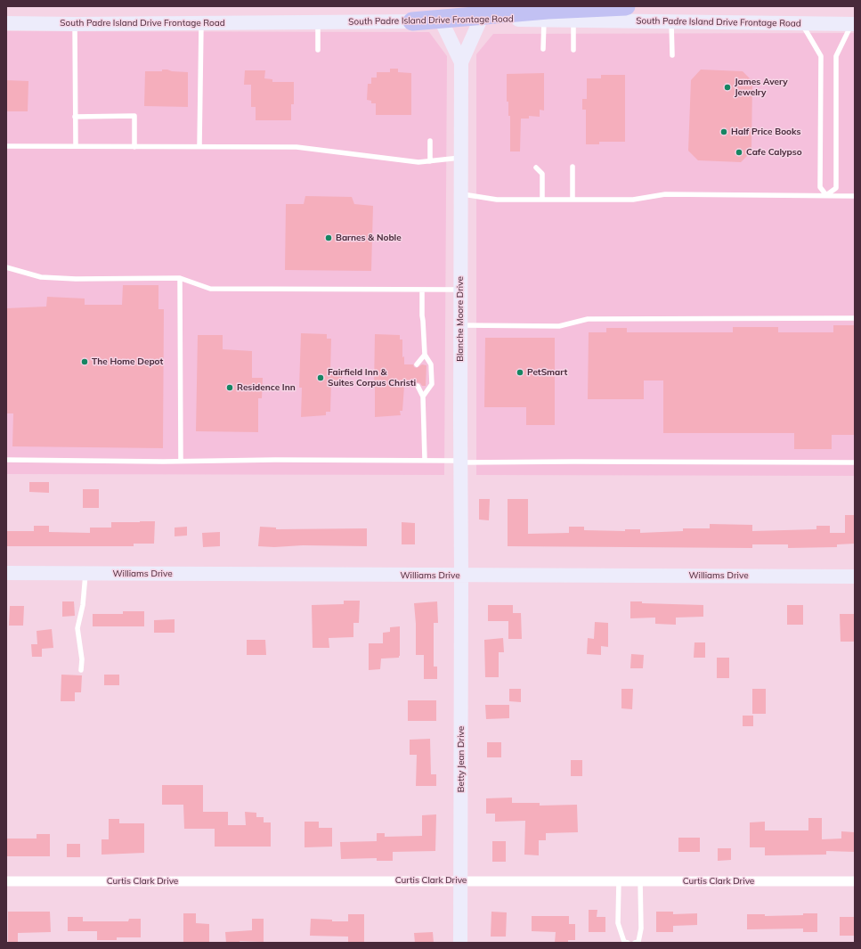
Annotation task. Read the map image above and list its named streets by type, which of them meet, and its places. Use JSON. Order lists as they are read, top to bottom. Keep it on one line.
{"streets":{"street":["South Padre Island Drive Frontage Road","Blanche Moore Drive","Williams Drive","Betty Jean Drive","Curtis Clark Drive"]},"crossings":[["South Padre Island Drive Frontage Road","Blanche Moore Drive"],["Blanche Moore Drive","Williams Drive"],["Blanche Moore Drive","Betty Jean Drive"],["Williams Drive","Betty Jean Drive"],["Betty Jean Drive","Curtis Clark Drive"]],"places":["James Avery Jewelry","Half Price Books","Cafe Calypso","Barnes & Noble","The Home Depot","PetSmart","Fairfield Inn & Suites Corpus Christi","Residence Inn"]}
